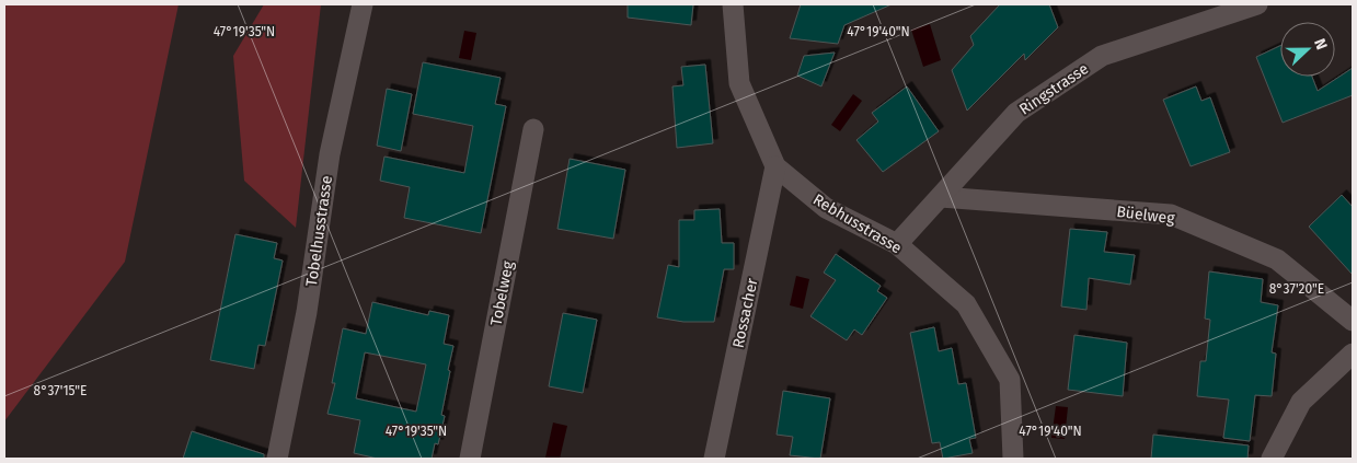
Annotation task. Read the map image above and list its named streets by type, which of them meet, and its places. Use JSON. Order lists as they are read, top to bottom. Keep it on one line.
{"streets":{"street":["Ringstrasse","Büelweg","Rebhusstrasse","Tobelhusstrasse","Tobelweg","Rossacher"]},"crossings":[["Ringstrasse","Büelweg"],["Ringstrasse","Rebhusstrasse"],["Rebhusstrasse","Rossacher"]],"north":"right","coordinates":["47°19'35\"N","47°19'40\"N","8°37'20\"E","8°37'15\"E"]}
